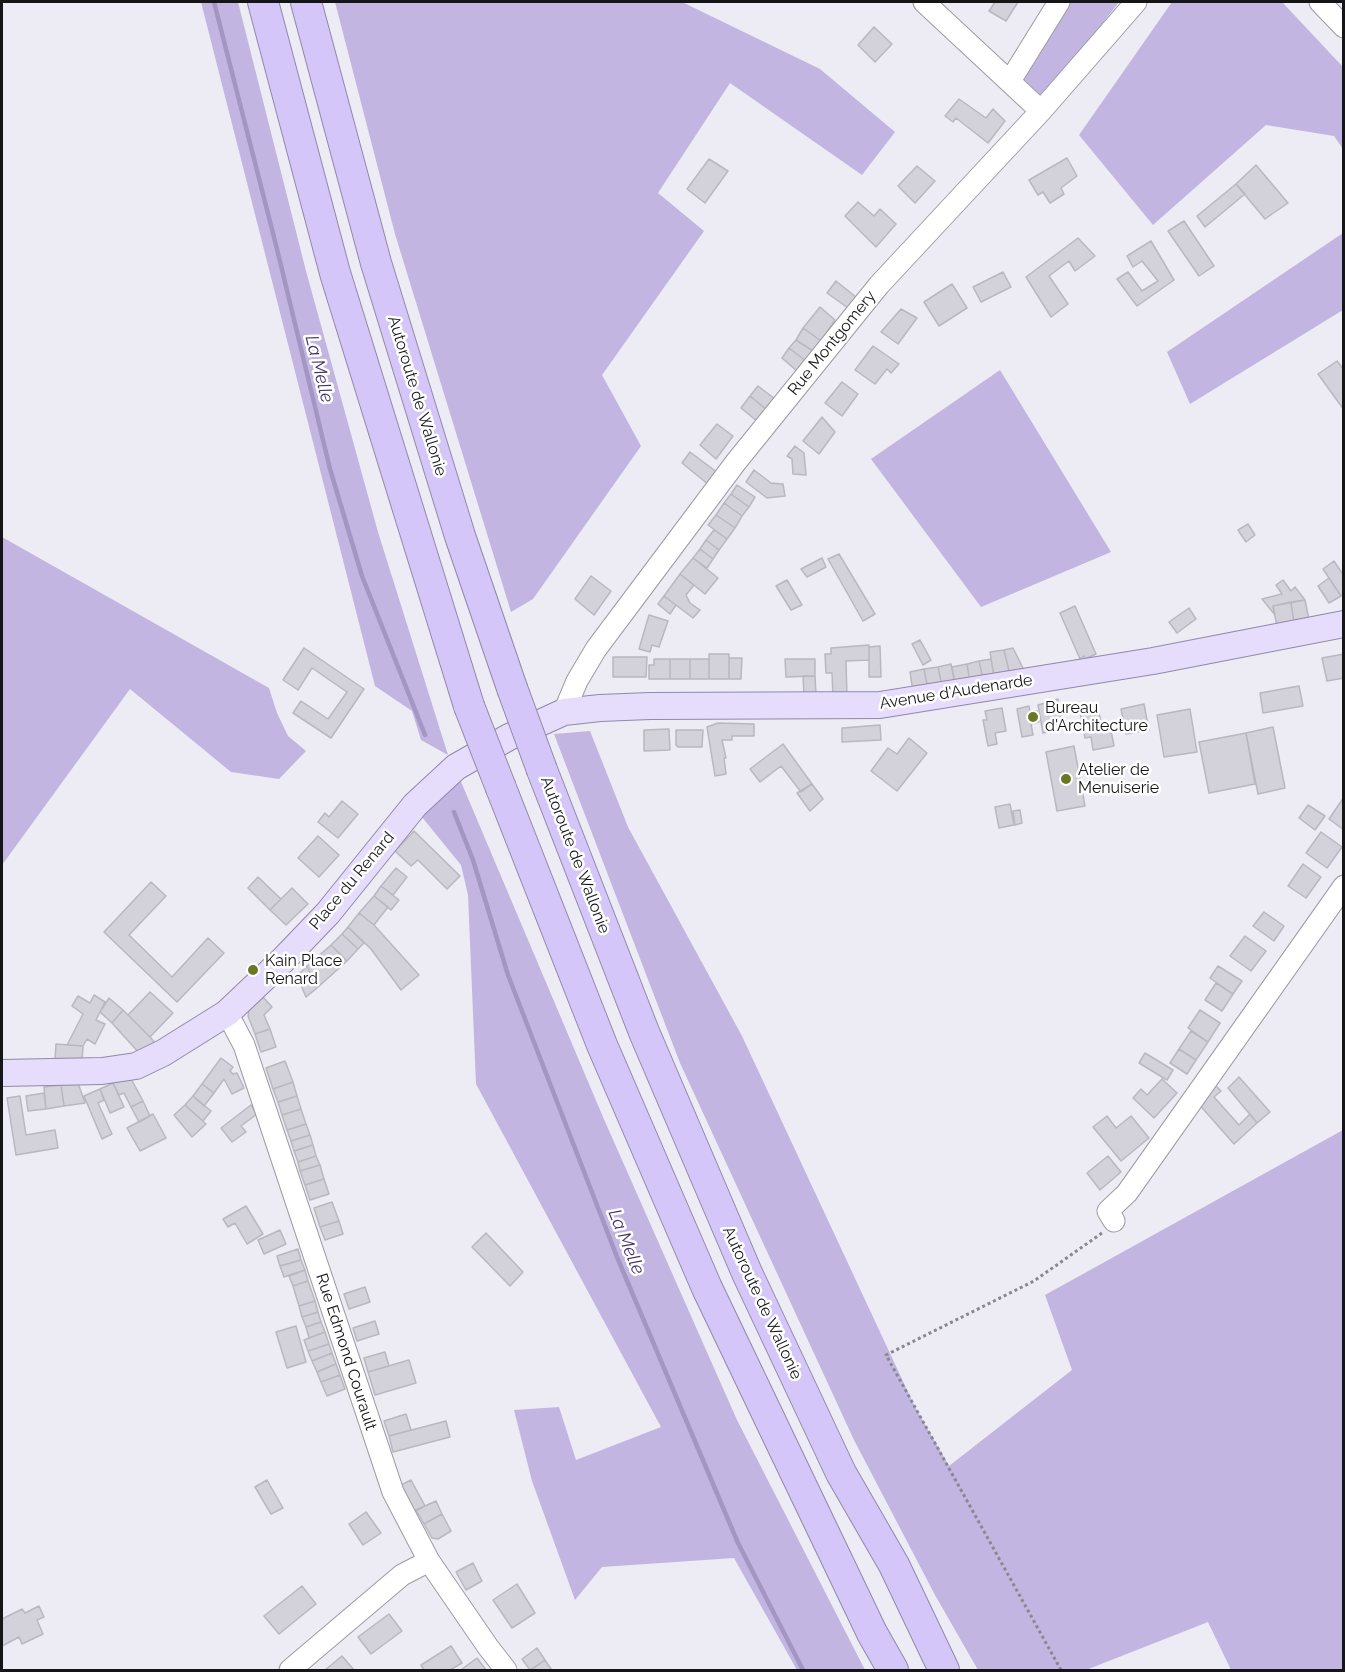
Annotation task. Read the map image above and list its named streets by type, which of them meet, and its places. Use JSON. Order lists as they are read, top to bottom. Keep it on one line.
{"streets":{"highway":["Autoroute de Wallonie"],"main road":["Avenue d'Audenarde","Place du Renard"],"street":["Rue Montgomery","Rue Edmond Courault"]},"crossings":[["Rue Montgomery","Avenue d'Audenarde"],["Rue Montgomery","Place du Renard"],["Avenue d'Audenarde","Place du Renard"],["Place du Renard","Rue Edmond Courault"]],"water":["La Melle"],"places":["Bureau d'Architecture","Atelier de Menuiserie","Kain Place Renard"]}
